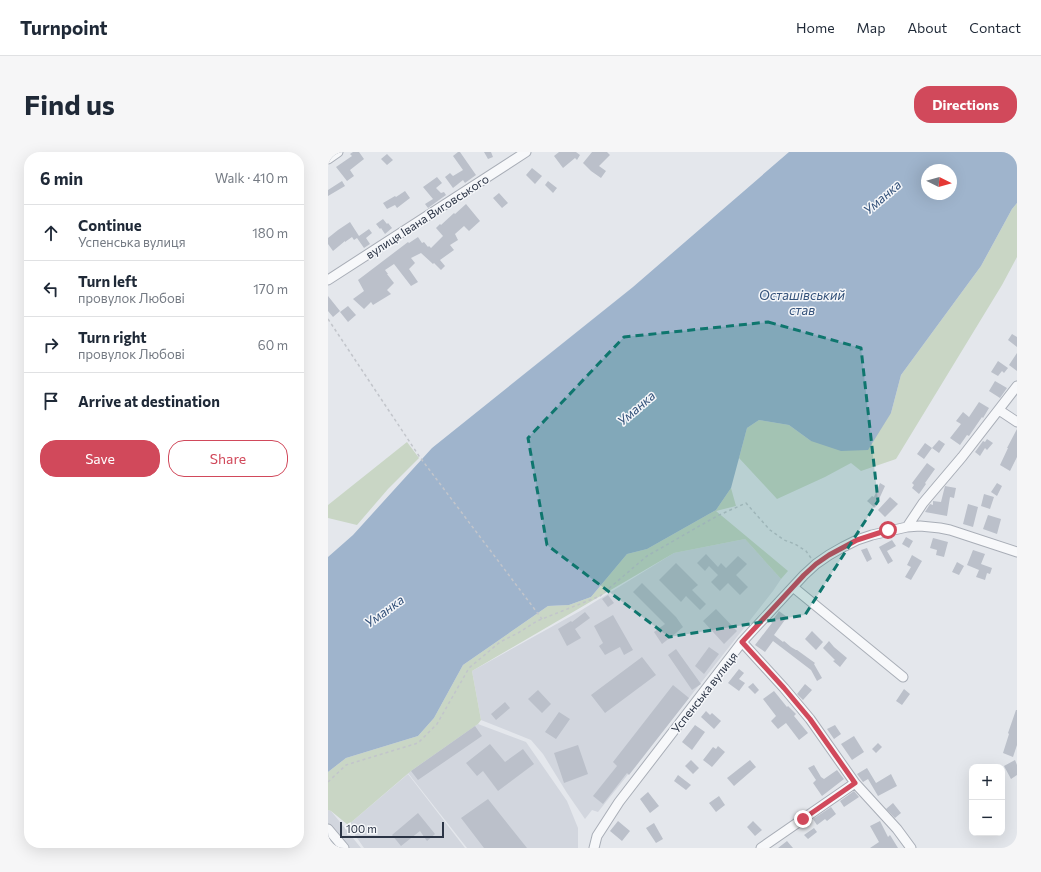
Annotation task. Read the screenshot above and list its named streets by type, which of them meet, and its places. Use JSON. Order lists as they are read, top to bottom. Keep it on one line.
{"streets":{"street":["вулиця Івана Виговського","Успенська вулиця"]},"water":["Уманка","Осташівський став"],"scale_bar":"100 m","north":"right","page":{"header":"Turnpoint","nav":["Home","Map","About","Contact"],"buttons":["Directions",["Save","Share"]],"title":"Find us","heading":["6 min","Walk · 410 m"],"list":[["Continue","Успенська вулиця","180 m"],["Turn left","провулок Любові","170 m"],["Turn right","провулок Любові","60 m"],"Arrive at destination"],"map_buttons":["+","−"],"scale":"100 m"}}
